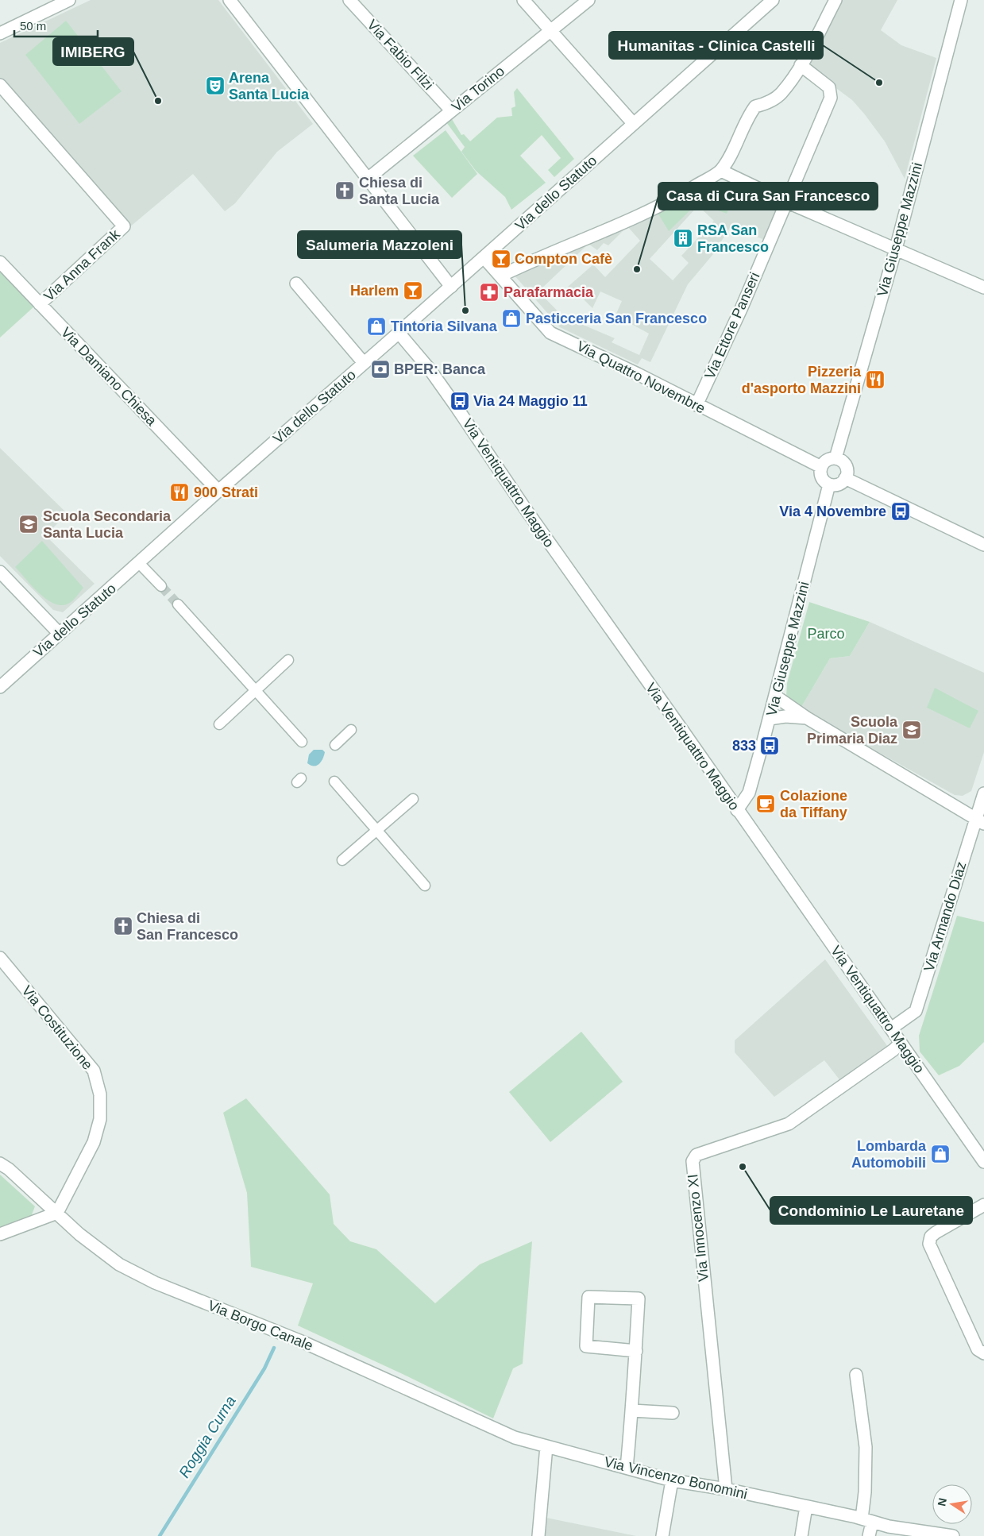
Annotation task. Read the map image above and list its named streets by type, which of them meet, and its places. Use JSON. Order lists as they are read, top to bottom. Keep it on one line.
{"streets":{"street":["Via Fabio Filzi","Via Torino","Via dello Statuto","Via Giuseppe Mazzini","Via Anna Frank","Via Ettore Panseri","Via Damiano Chiesa","Via Quattro Novembre","Via Ventiquattro Maggio","Via Armando Diaz","Via Costituzione","Via Innocenzo XI","Via Borgo Canale","Via Vincenzo Bonomini"]},"crossings":[["Via Fabio Filzi","Via Torino"],["Via dello Statuto","Via Damiano Chiesa"],["Via dello Statuto","Via Quattro Novembre"],["Via dello Statuto","Via Ventiquattro Maggio"],["Via Giuseppe Mazzini","Via Quattro Novembre"],["Via Giuseppe Mazzini","Via Ventiquattro Maggio"],["Via Anna Frank","Via Damiano Chiesa"],["Via Ettore Panseri","Via Quattro Novembre"],["Via Ventiquattro Maggio","Via Armando Diaz"],["Via Ventiquattro Maggio","Via Innocenzo XI"],["Via Costituzione","Via Borgo Canale"],["Via Innocenzo XI","Via Vincenzo Bonomini"],["Via Borgo Canale","Via Vincenzo Bonomini"]],"water":["Roggia Curna"],"parks":["Parco"],"places":{"other":["Humanitas - Clinica Castelli","IMIBERG","Casa di Cura San Francesco","Salumeria Mazzoleni","Condominio Le Lauretane"],"theatre":["Arena Santa Lucia"],"church":["Chiesa di Santa Lucia","Chiesa di San Francesco"],"building":["RSA San Francesco"],"bar":["Compton Cafè","Harlem"],"pharmacy":["Parafarmacia"],"shop":["Pasticceria San Francesco","Tintoria Silvana","Lombarda Automobili"],"bank":["BPER: Banca"],"restaurant":["Pizzeria d'asporto Mazzini","900 Strati"],"bus stop":["Via 24 Maggio 11","Via 4 Novembre","833"],"school or university":["Scuola Secondaria Santa Lucia","Scuola Primaria Diaz"],"cafe":["Colazione da Tiffany"]},"scale_bar":"50 m","north":"left"}
